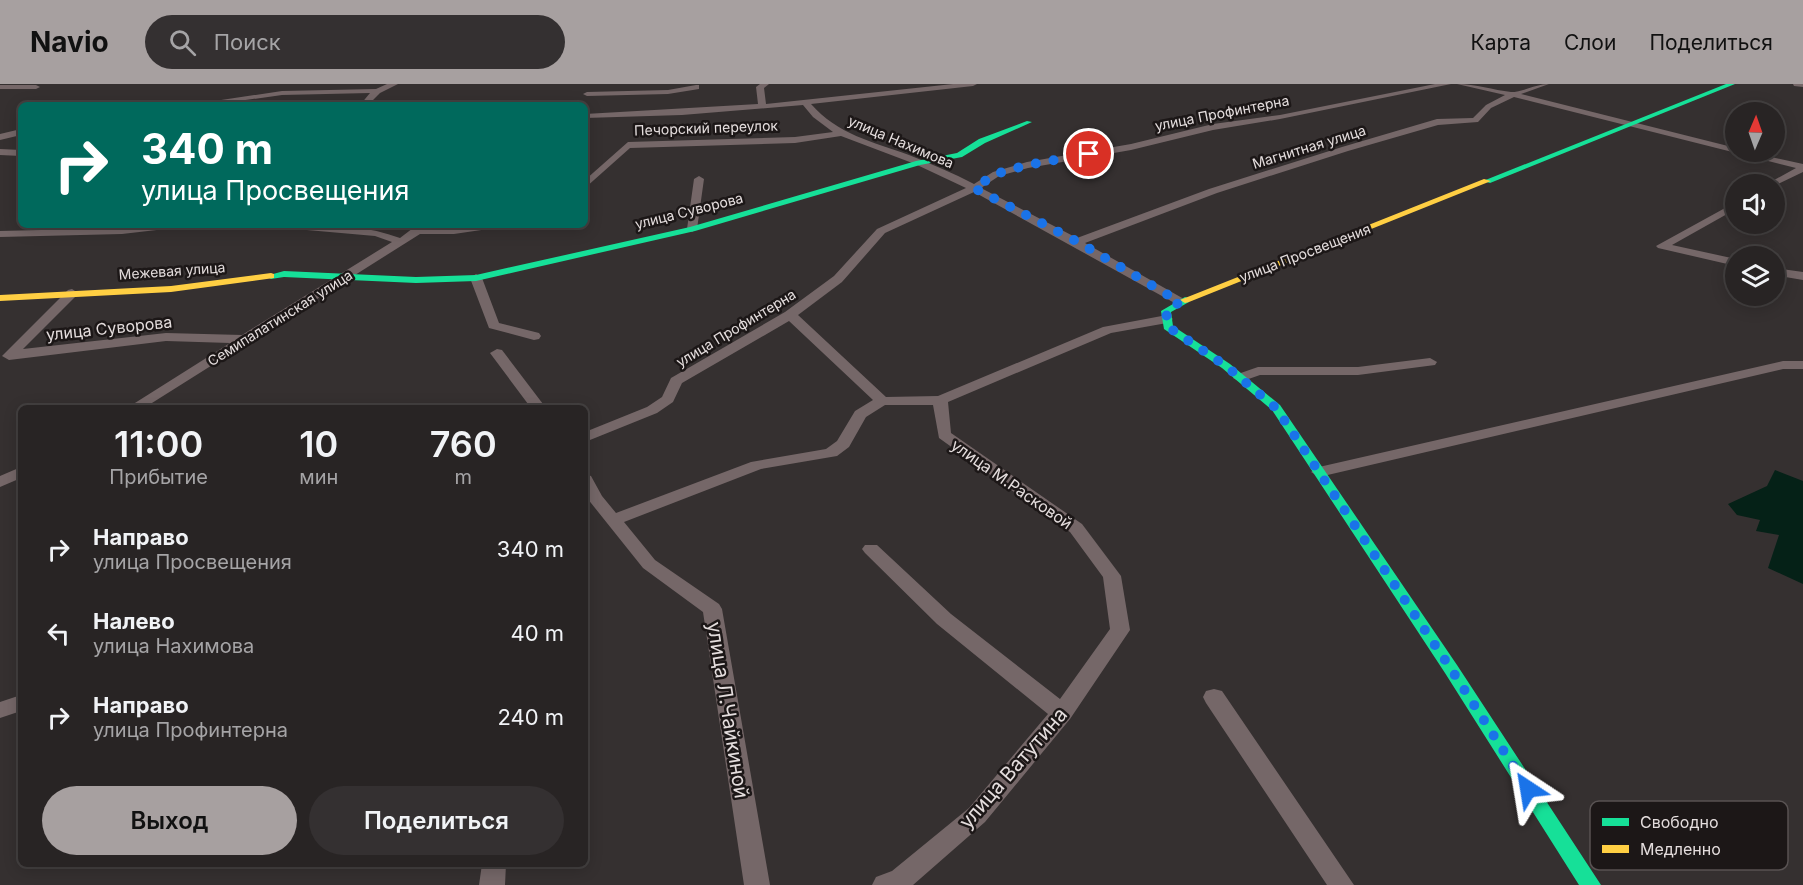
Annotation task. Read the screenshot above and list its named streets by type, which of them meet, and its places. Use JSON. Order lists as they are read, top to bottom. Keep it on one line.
{"streets":{"street":["улица Профинтерна","Печорский переулок","улица Нахимова","Магнитная улица","улица Суворова","улица Просвещения","Межевая улица","Семипалатинская улица","улица М.Расковой","улица Л.Чайкиной","улица Ватутина"]},"crossings":[["улица Профинтерна","улица Нахимова"],["Печорский переулок","улица Нахимова"],["улица Нахимова","Магнитная улица"],["улица Нахимова","улица Суворова"],["улица Нахимова","улица Просвещения"],["улица Суворова","Межевая улица"],["улица Суворова","Семипалатинская улица"],["Межевая улица","Семипалатинская улица"],["улица М.Расковой","улица Ватутина"]],"legend":["Свободно","Медленно"],"north":"top","page":{"header":"Navio","search":"Поиск","nav":["Карта","Слои","Поделиться"],"turn":["340 m","улица Просвещения"],"eta":["11:00","Прибытие","10","мин","760","m"],"list":[{"name":"Направо","note":"улица Просвещения","value":"340 m"},{"name":"Налево","note":"улица Нахимова","value":"40 m"},{"name":"Направо","note":"улица Профинтерна","value":"240 m"}],"buttons":["Выход","Поделиться"]}}
